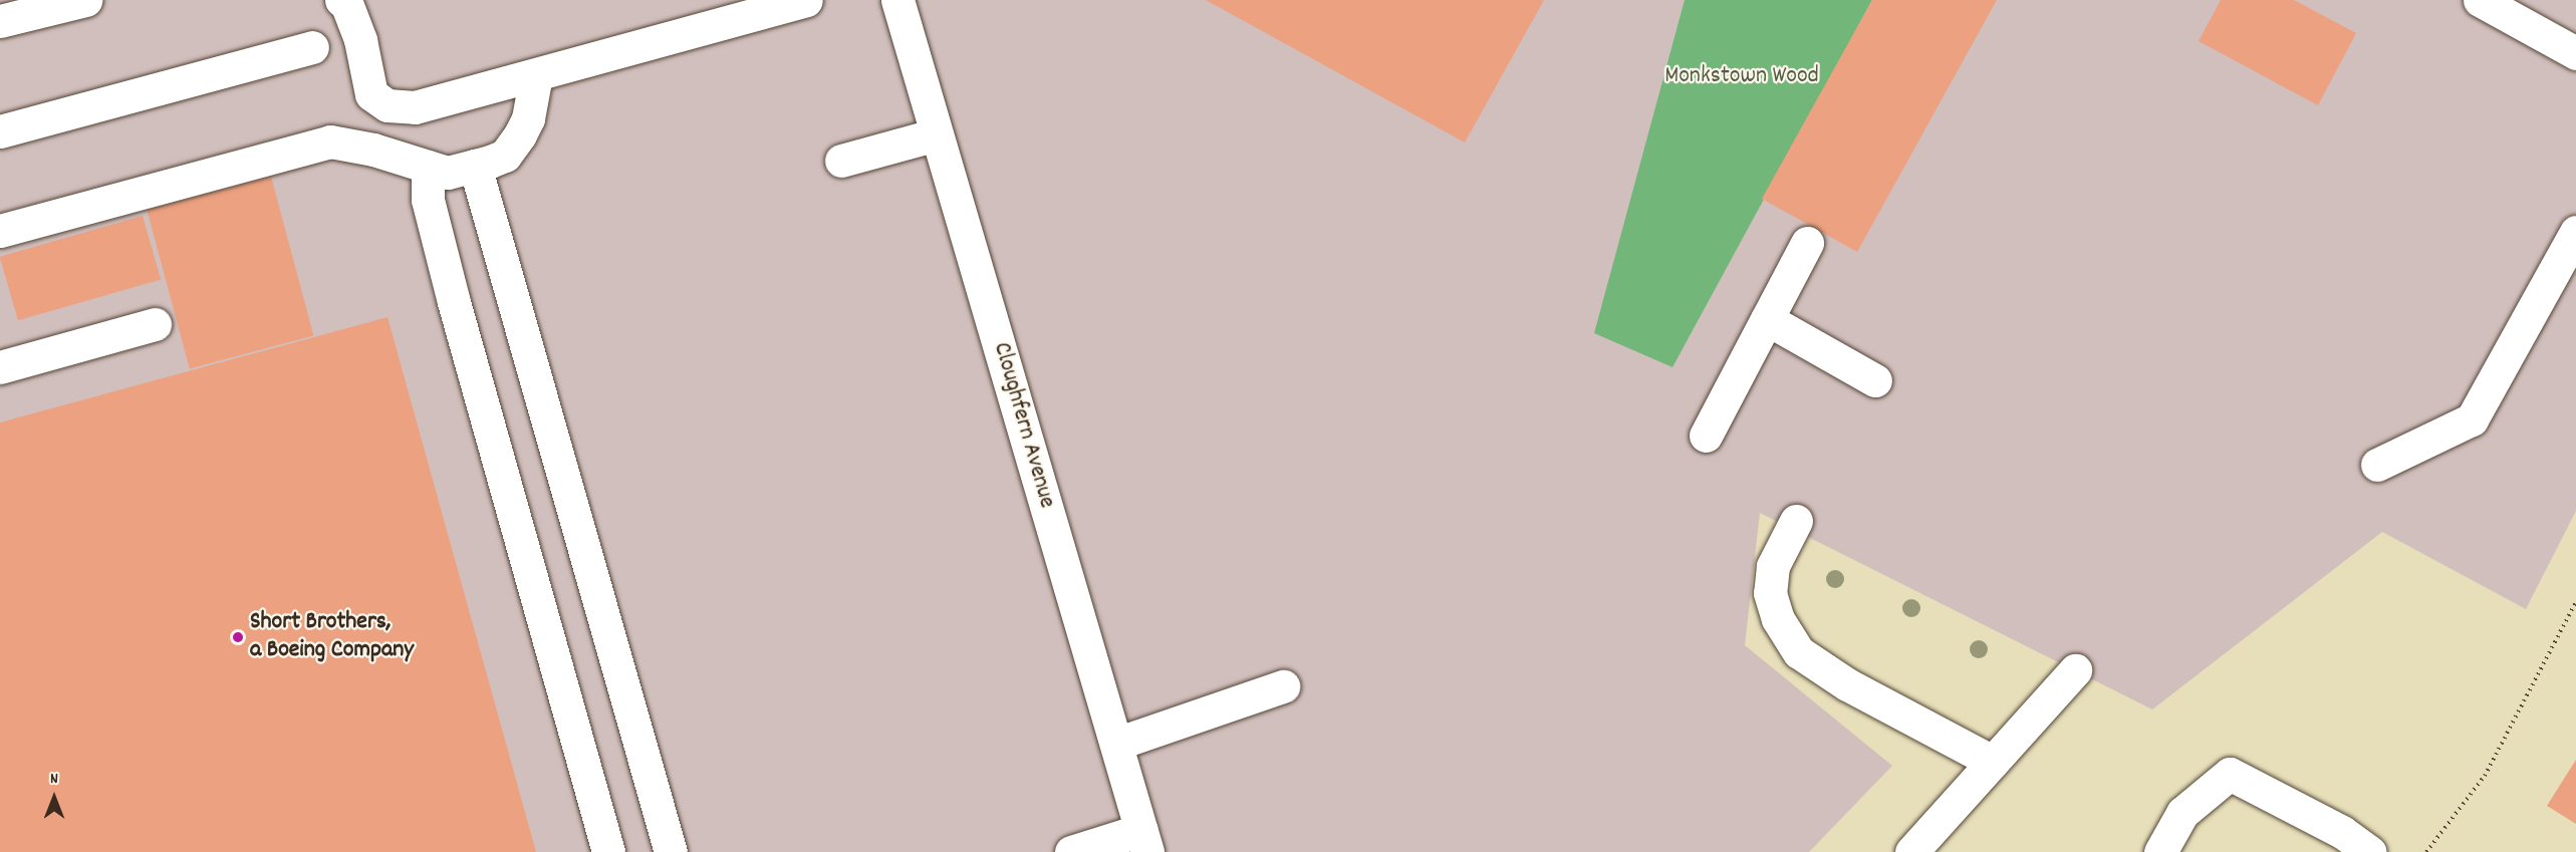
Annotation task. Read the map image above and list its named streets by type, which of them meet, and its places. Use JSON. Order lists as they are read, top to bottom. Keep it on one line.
{"streets":{"street":["Cloughfern Avenue"]},"parks":["Monkstown Wood"],"places":["Short Brothers, a Boeing Company"],"north":"top"}
